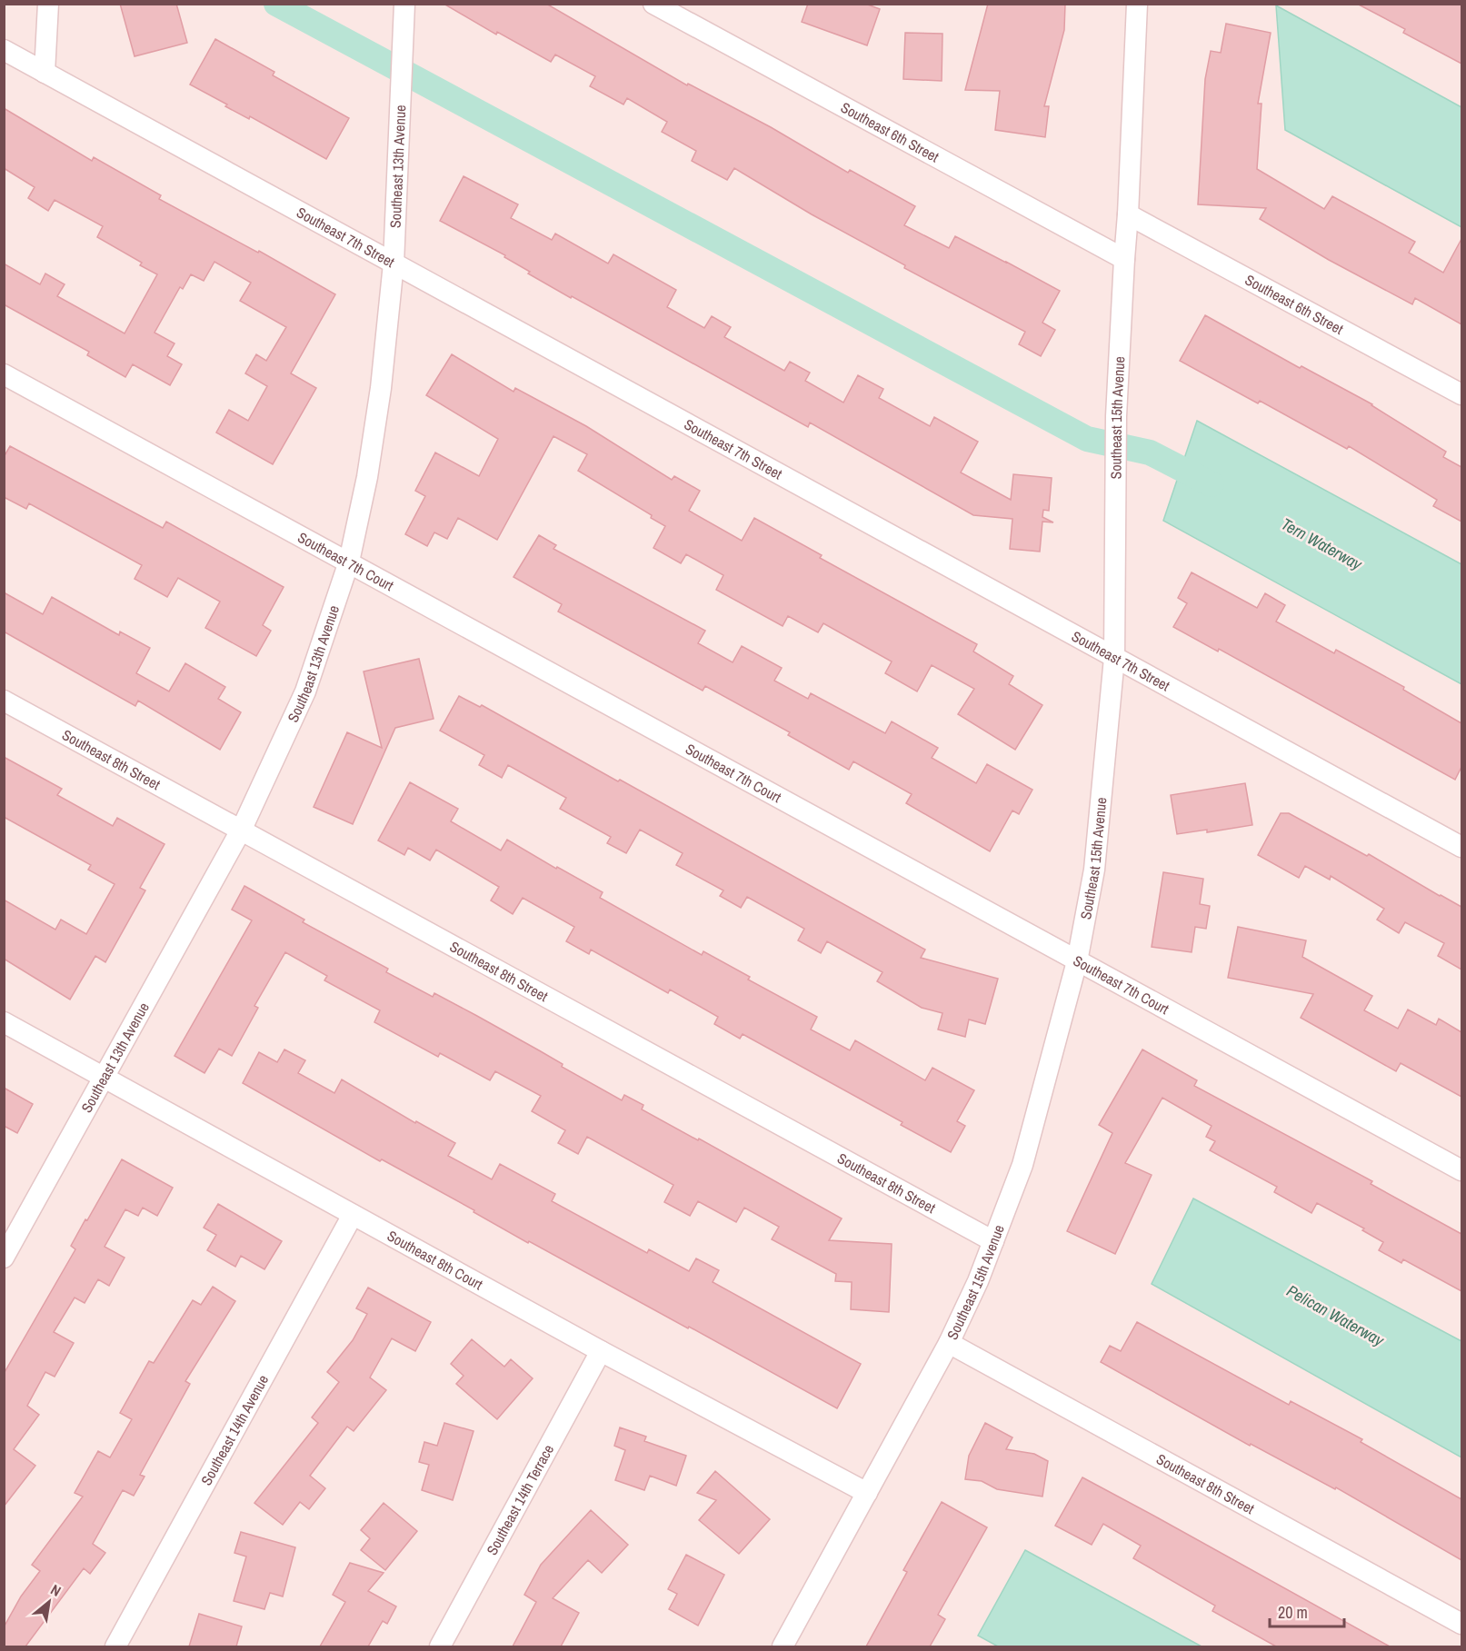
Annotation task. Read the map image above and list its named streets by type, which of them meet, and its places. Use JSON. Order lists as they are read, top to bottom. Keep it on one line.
{"streets":{"street":["Southeast 6th Street","Southeast 13th Avenue","Southeast 7th Street","Southeast 15th Avenue","Southeast 7th Court","Southeast 8th Street","Southeast 8th Court","Southeast 14th Avenue","Southeast 14th Terrace"]},"crossings":[["Southeast 6th Street","Southeast 15th Avenue"],["Southeast 13th Avenue","Southeast 7th Street"],["Southeast 13th Avenue","Southeast 7th Court"],["Southeast 13th Avenue","Southeast 8th Street"],["Southeast 13th Avenue","Southeast 8th Court"],["Southeast 7th Street","Southeast 15th Avenue"],["Southeast 15th Avenue","Southeast 7th Court"],["Southeast 15th Avenue","Southeast 8th Street"],["Southeast 15th Avenue","Southeast 8th Court"],["Southeast 8th Court","Southeast 14th Avenue"],["Southeast 8th Court","Southeast 14th Terrace"]],"water":["Tern Waterway","Pelican Waterway"],"scale_bar":"20 m","north":"top right"}
